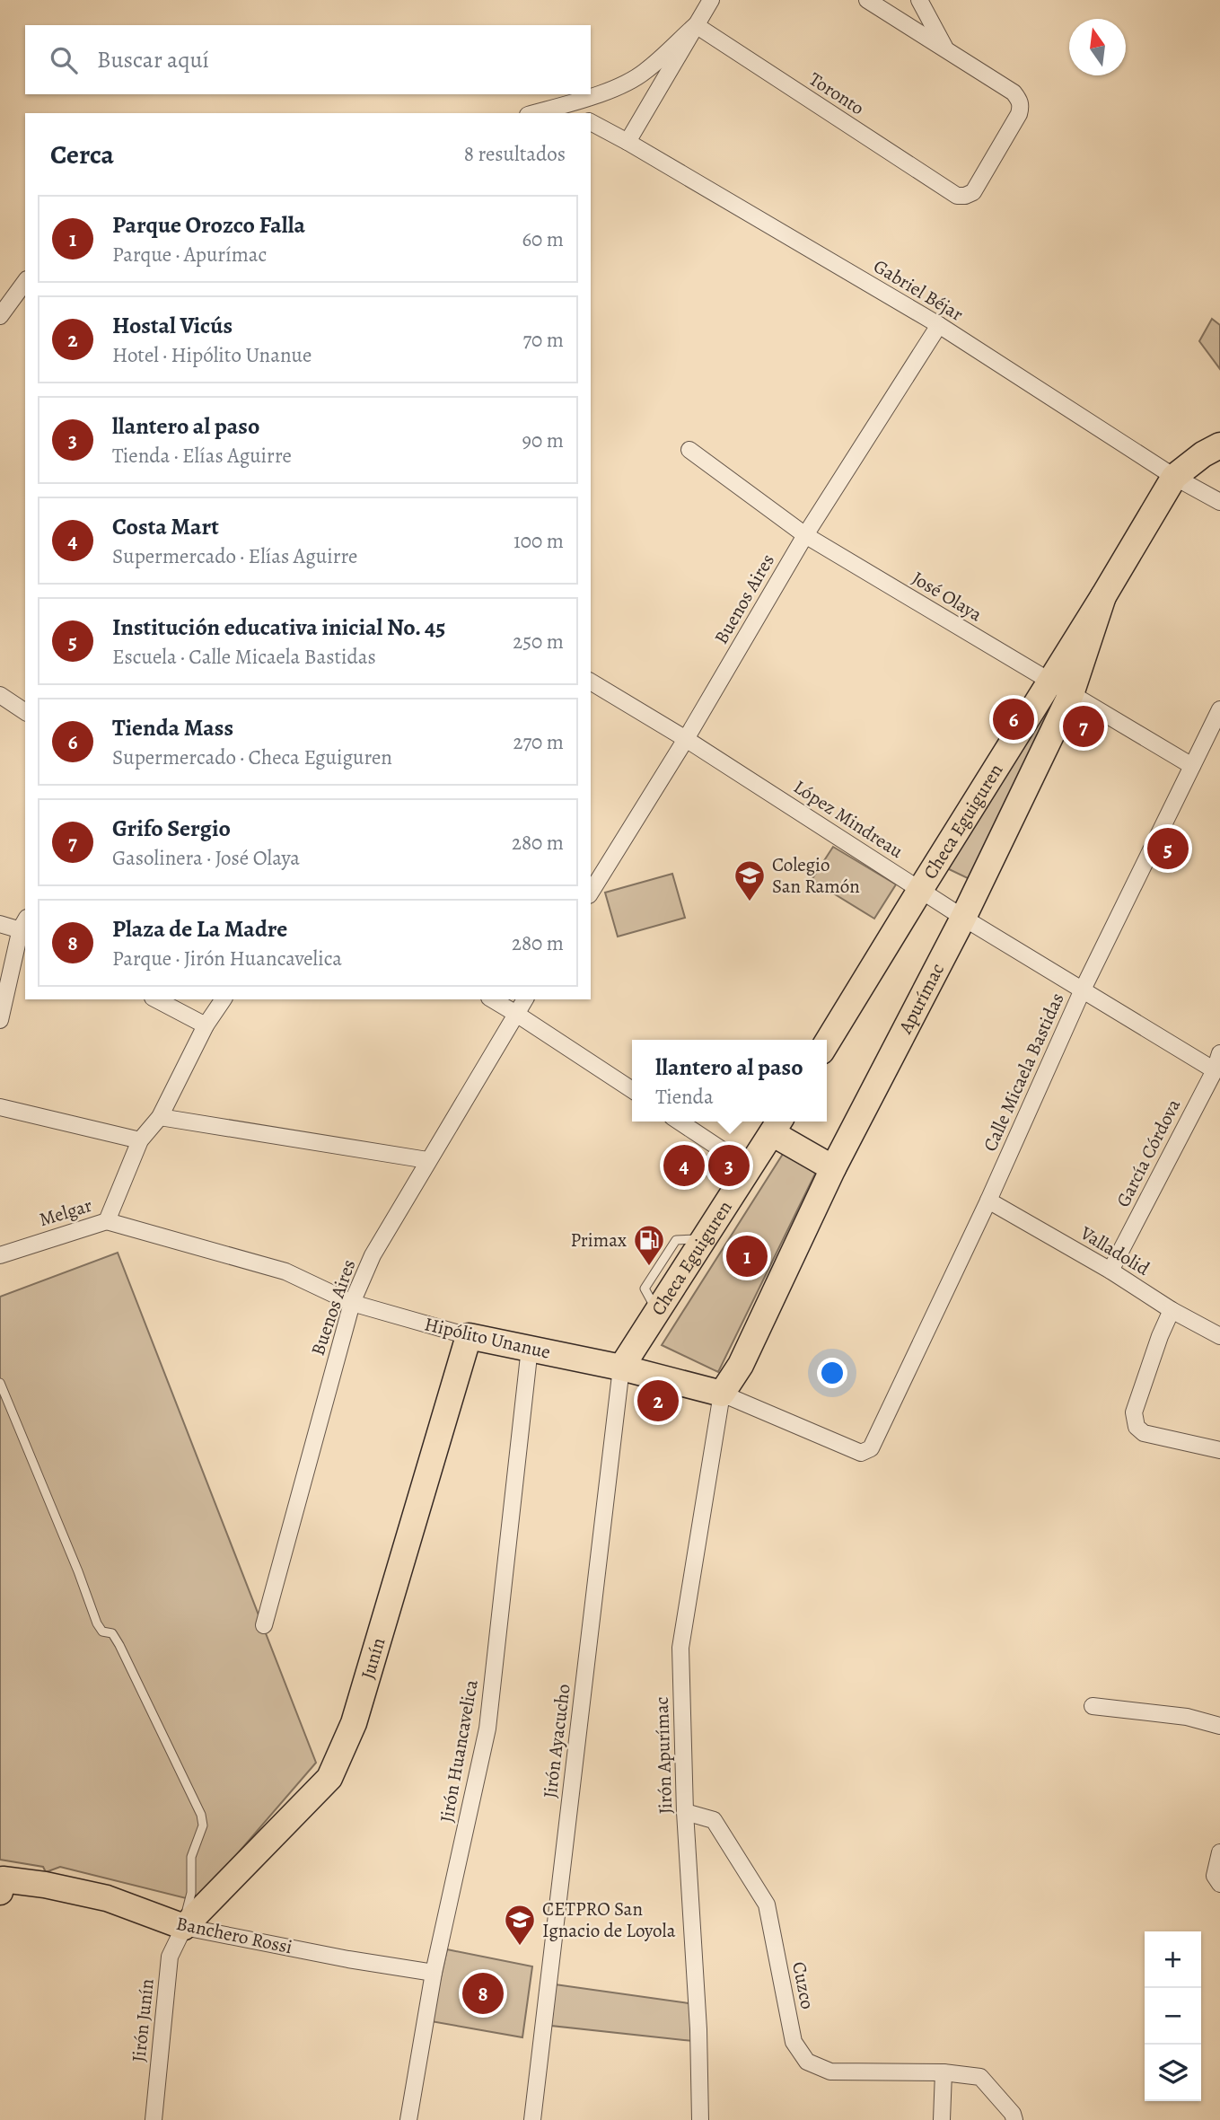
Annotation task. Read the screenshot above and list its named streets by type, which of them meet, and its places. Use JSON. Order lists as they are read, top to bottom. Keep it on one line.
{"streets":{"main road":["Checa Eguiguren","Apurímac","Hipólito Unanue","Junín","Banchero Rossi"],"street":["Toronto","Gabriel Béjar","José Olaya","Buenos Aires","López Mindreau","Calle Micaela Bastidas","García Córdova","Melgar","Valladolid","Jirón Ayacucho","Jirón Huancavelica","Jirón Apurímac","Cuzco","Jirón Junín"]},"crossings":[["Gabriel Béjar","Buenos Aires"],["Gabriel Béjar","Checa Eguiguren"],["José Olaya","Buenos Aires"],["José Olaya","Checa Eguiguren"],["José Olaya","Apurímac"],["José Olaya","Calle Micaela Bastidas"],["Buenos Aires","López Mindreau"],["Buenos Aires","Hipólito Unanue"],["López Mindreau","Checa Eguiguren"],["López Mindreau","Apurímac"],["López Mindreau","Calle Micaela Bastidas"],["López Mindreau","García Córdova"],["Checa Eguiguren","Apurímac"],["Checa Eguiguren","Hipólito Unanue"],["Checa Eguiguren","Jirón Ayacucho"],["Apurímac","Hipólito Unanue"],["Apurímac","Jirón Apurímac"],["Calle Micaela Bastidas","Valladolid"],["Calle Micaela Bastidas","Hipólito Unanue"],["García Córdova","Valladolid"],["Melgar","Hipólito Unanue"],["Hipólito Unanue","Junín"],["Hipólito Unanue","Jirón Ayacucho"],["Hipólito Unanue","Jirón Huancavelica"],["Hipólito Unanue","Jirón Apurímac"],["Junín","Banchero Rossi"],["Junín","Jirón Junín"],["Jirón Huancavelica","Banchero Rossi"],["Jirón Apurímac","Cuzco"],["Banchero Rossi","Jirón Junín"]],"places":{"school or university":["Colegio San Ramón","CETPRO San Ignacio de Loyola"],"fuel station":["Primax"]},"north":"top","page":{"search":"Buscar aquí","heading":["Cerca","8 resultados"],"list":[{"mark":"1","name":"Parque Orozco Falla","note":"Parque · Apurímac","value":"60 m"},{"mark":"2","name":"Hostal Vicús","note":"Hotel · Hipólito Unanue","value":"70 m"},{"mark":"3","name":"llantero al paso","note":"Tienda · Elías Aguirre","value":"90 m"},{"mark":"4","name":"Costa Mart","note":"Supermercado · Elías Aguirre","value":"100 m"},{"mark":"5","name":"Institución educativa inicial No. 45","note":"Escuela · Calle Micaela Bastidas","value":"250 m"},{"mark":"6","name":"Tienda Mass","note":"Supermercado · Checa Eguiguren","value":"270 m"},{"mark":"7","name":"Grifo Sergio","note":"Gasolinera · José Olaya","value":"280 m"},{"mark":"8","name":"Plaza de La Madre","note":"Parque · Jirón Huancavelica","value":"280 m"}],"pins":["6","7","5","3","4","1","2","8"],"popup":["llantero al paso","Tienda"],"map_buttons":["+","−"]}}
